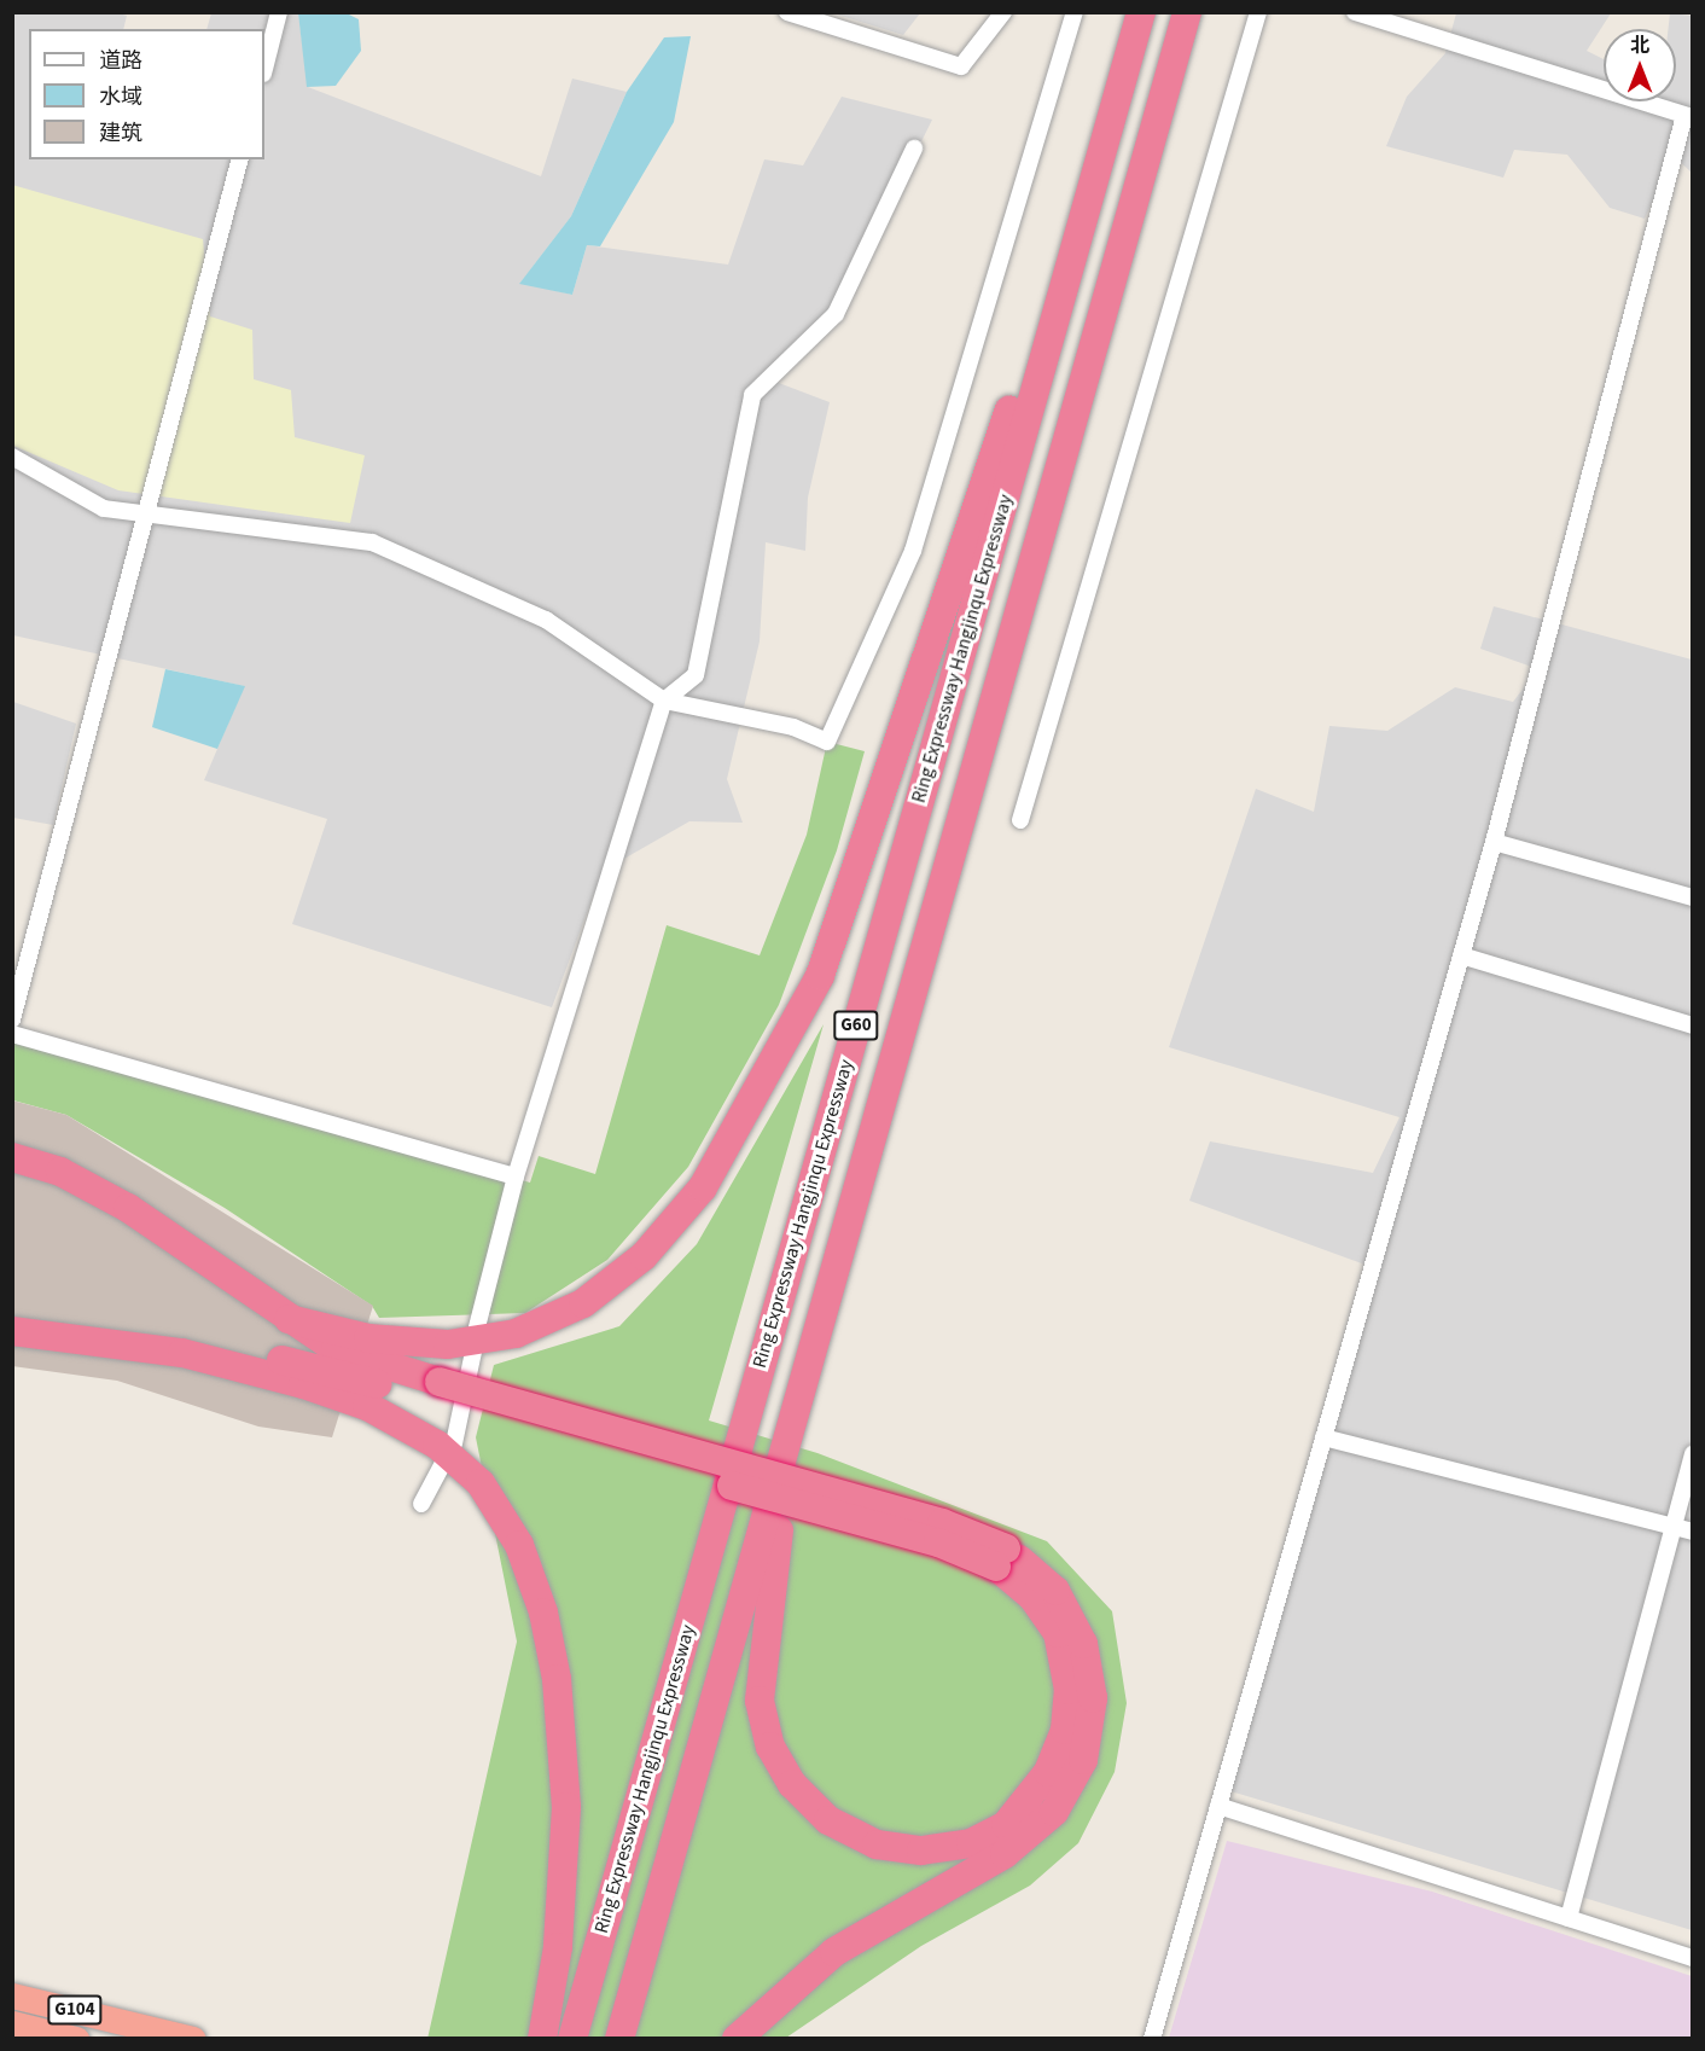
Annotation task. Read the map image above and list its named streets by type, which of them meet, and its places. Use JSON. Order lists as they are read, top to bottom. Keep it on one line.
{"streets":{"highway":["Ring Expressway Hangjinqu Expressway","G60","G104"]},"legend":["道路","水域","建筑"],"north":"top"}
